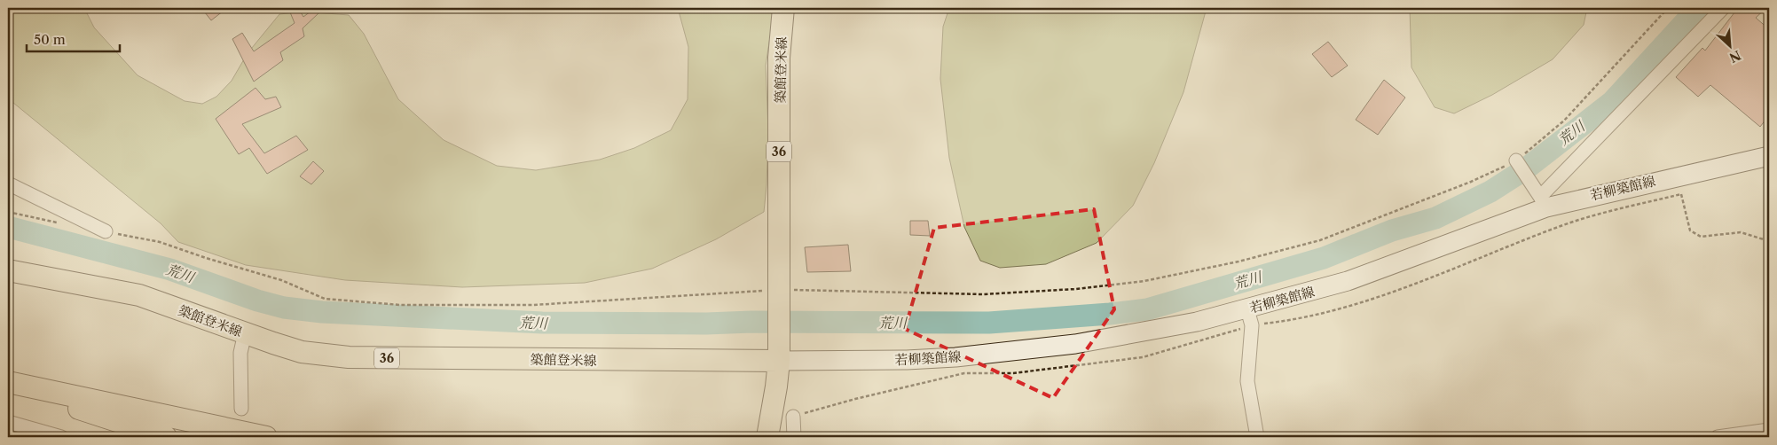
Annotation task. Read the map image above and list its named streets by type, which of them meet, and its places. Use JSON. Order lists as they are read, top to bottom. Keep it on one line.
{"streets":{"main road":["築館登米線","36","若柳築館線"]},"crossings":[["築館登米線","若柳築館線"]],"water":["荒川"],"scale_bar":"50 m","north":"bottom right"}
